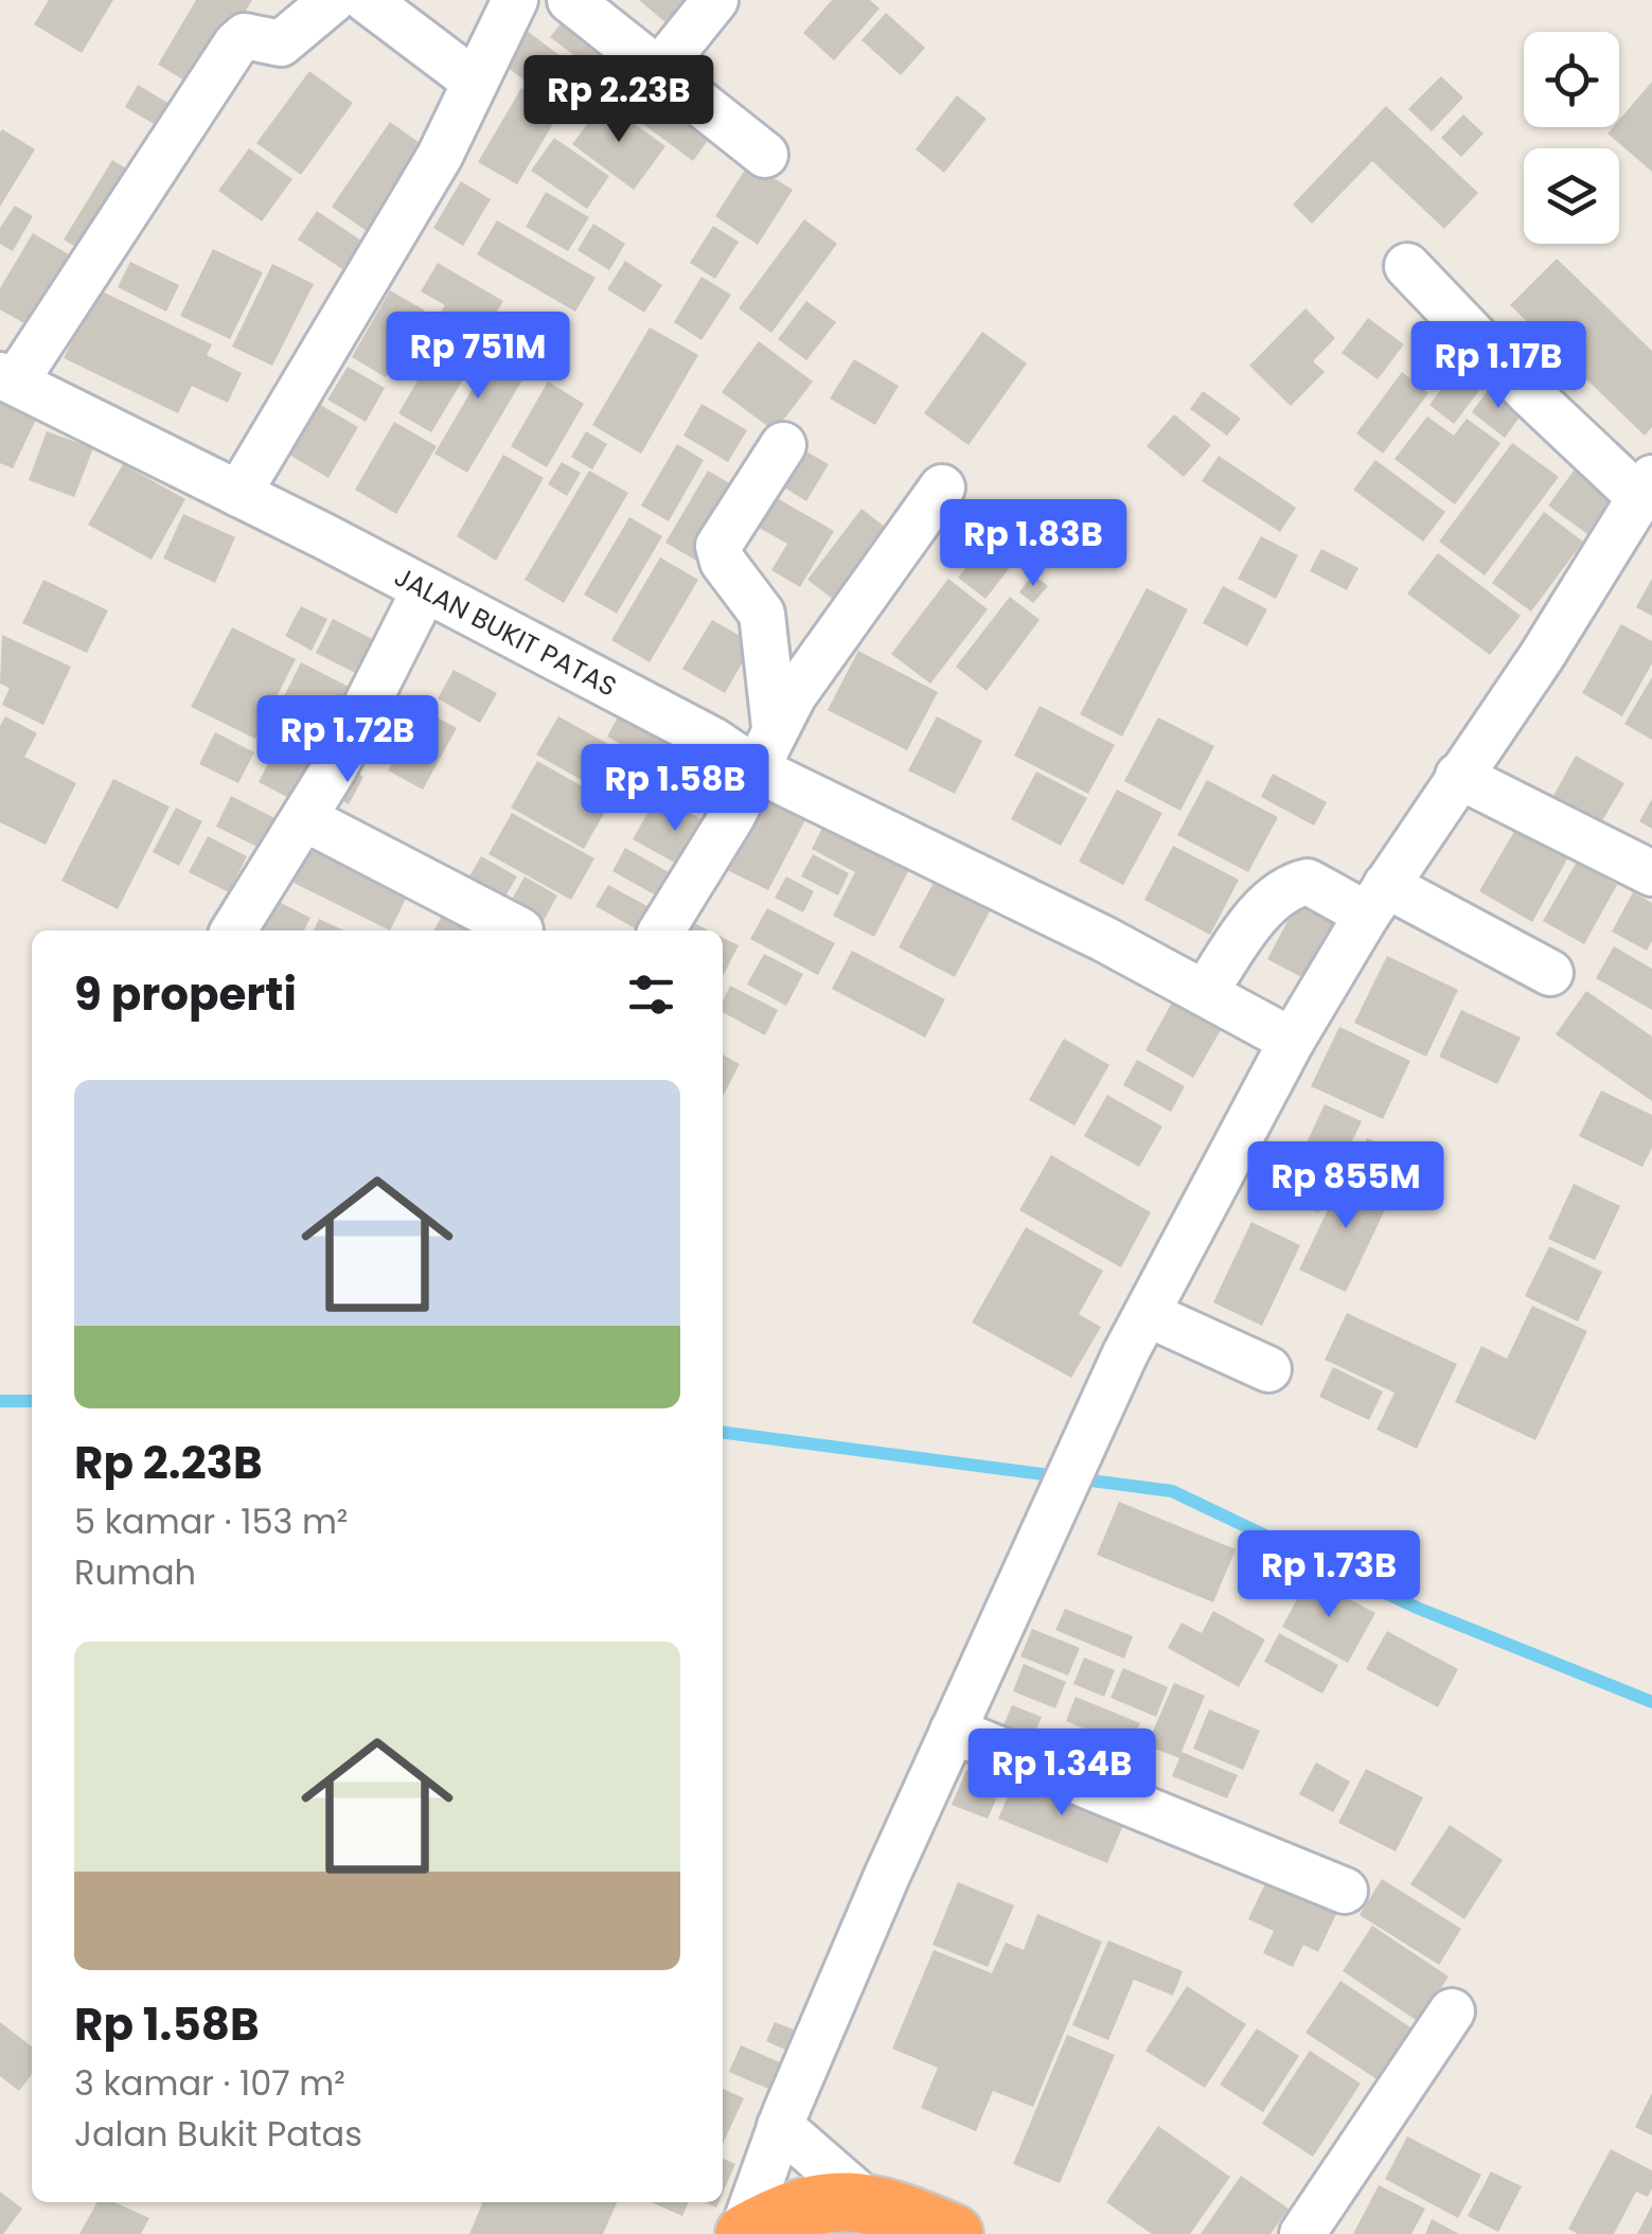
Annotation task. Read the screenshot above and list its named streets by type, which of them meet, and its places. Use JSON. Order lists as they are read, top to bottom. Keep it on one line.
{"streets":{"street":["JALAN BUKIT PATAS"]},"page":{"price":["Rp 2.23B","Rp 751M","Rp 1.17B","Rp 1.83B","Rp 1.72B","Rp 1.58B","Rp 855M","Rp 1.73B","Rp 1.34B"],"heading":"9 properti","list":[{"name":"Rp 2.23B","note":"5 kamar · 153 m² · Rumah"},{"name":"Rp 1.58B","note":"3 kamar · 107 m² · Jalan Bukit Patas"}]}}
